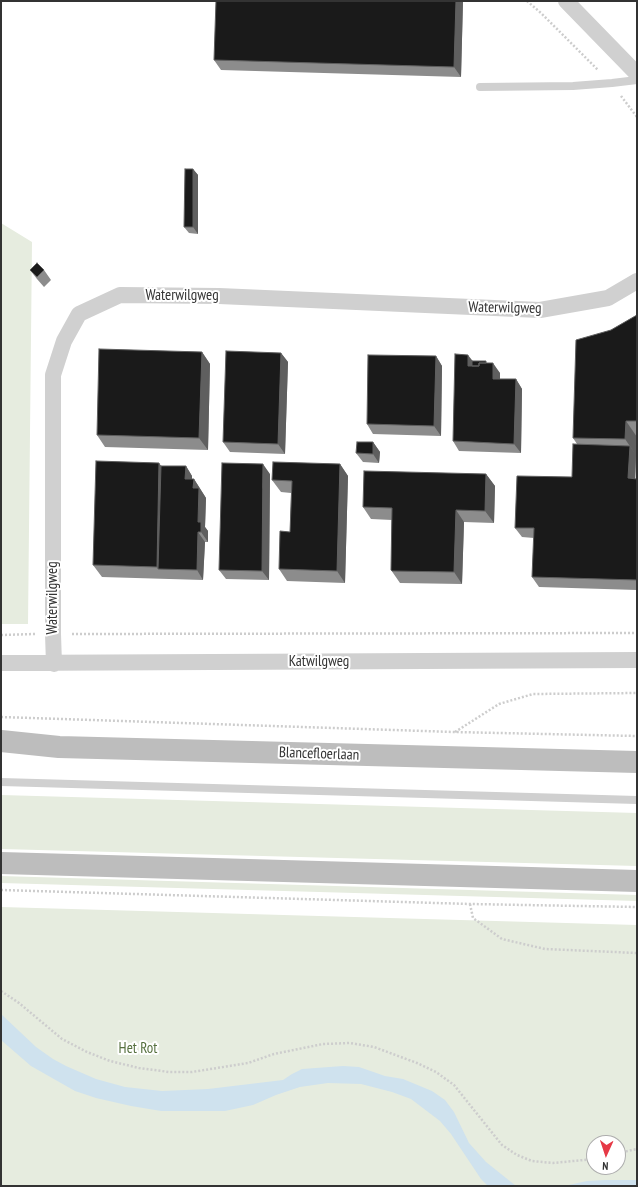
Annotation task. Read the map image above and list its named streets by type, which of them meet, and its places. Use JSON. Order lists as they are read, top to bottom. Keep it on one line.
{"streets":{"main road":["Blancefloerlaan"],"street":["Waterwilgweg","Katwilgweg"]},"crossings":[["Waterwilgweg","Katwilgweg"]],"parks":["Het Rot"],"north":"bottom"}
